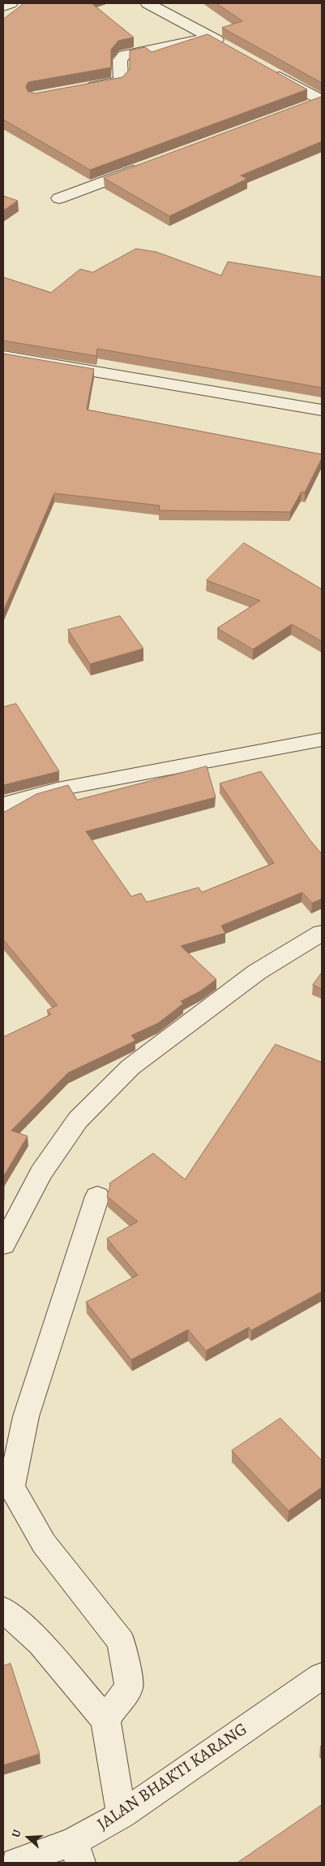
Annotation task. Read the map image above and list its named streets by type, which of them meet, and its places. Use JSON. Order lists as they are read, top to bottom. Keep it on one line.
{"streets":{"street":["JALAN BHAKTI KARANG"]},"north":"left"}
